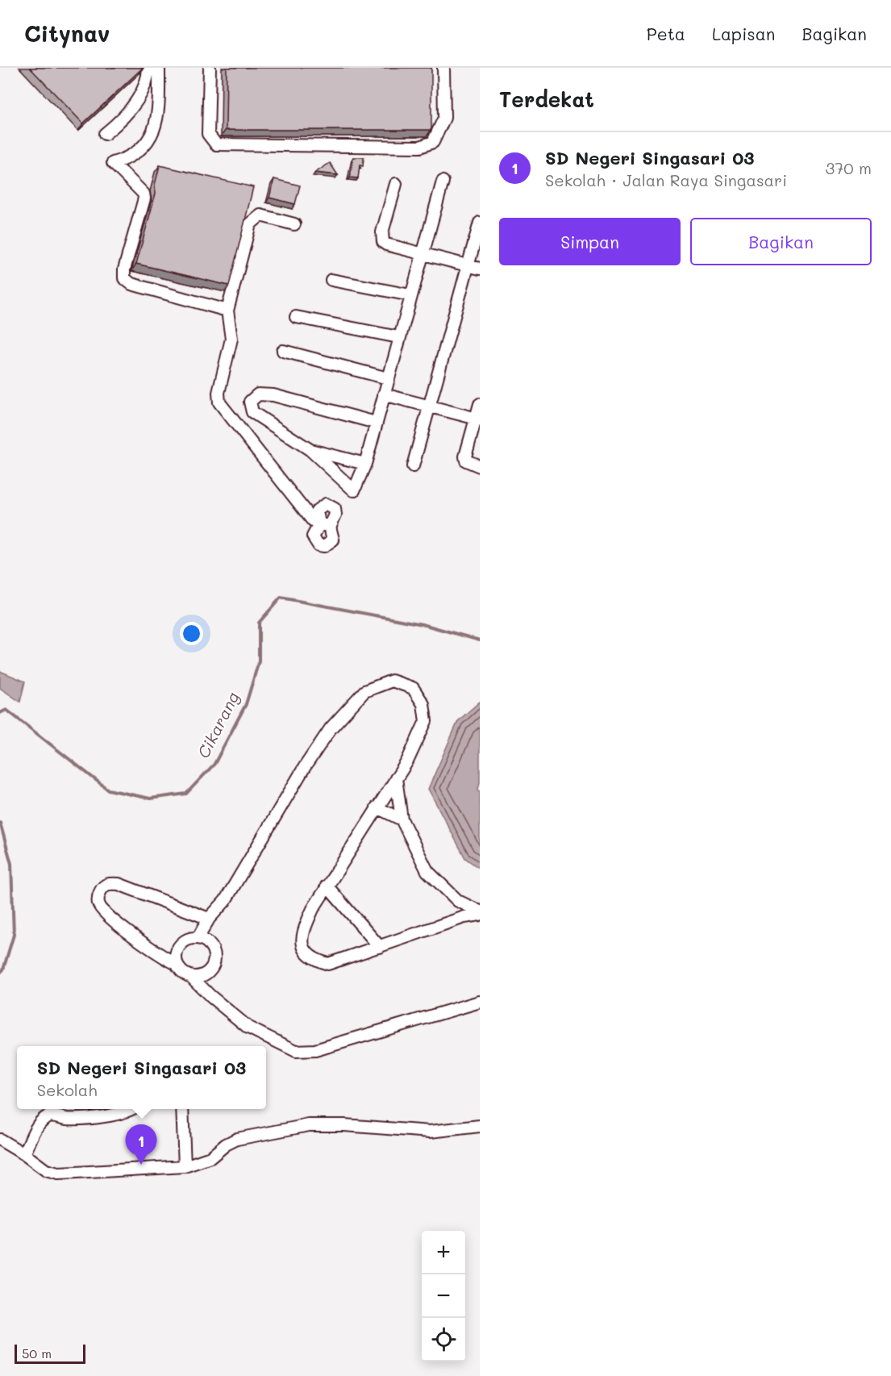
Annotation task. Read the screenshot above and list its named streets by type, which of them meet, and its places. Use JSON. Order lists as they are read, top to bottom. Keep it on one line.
{"water":["Cikarang"],"scale_bar":"50 m","page":{"header":"Citynav","nav":["Peta","Lapisan","Bagikan"],"heading":"Terdekat","list":[{"mark":"1","name":"SD Negeri Singasari 03","note":"Sekolah · Jalan Raya Singasari","value":"370 m"}],"buttons":["Simpan","Bagikan"],"popup":["SD Negeri Singasari 03","Sekolah"],"pins":"1","map_buttons":["+","−"],"scale":"50 m"}}
